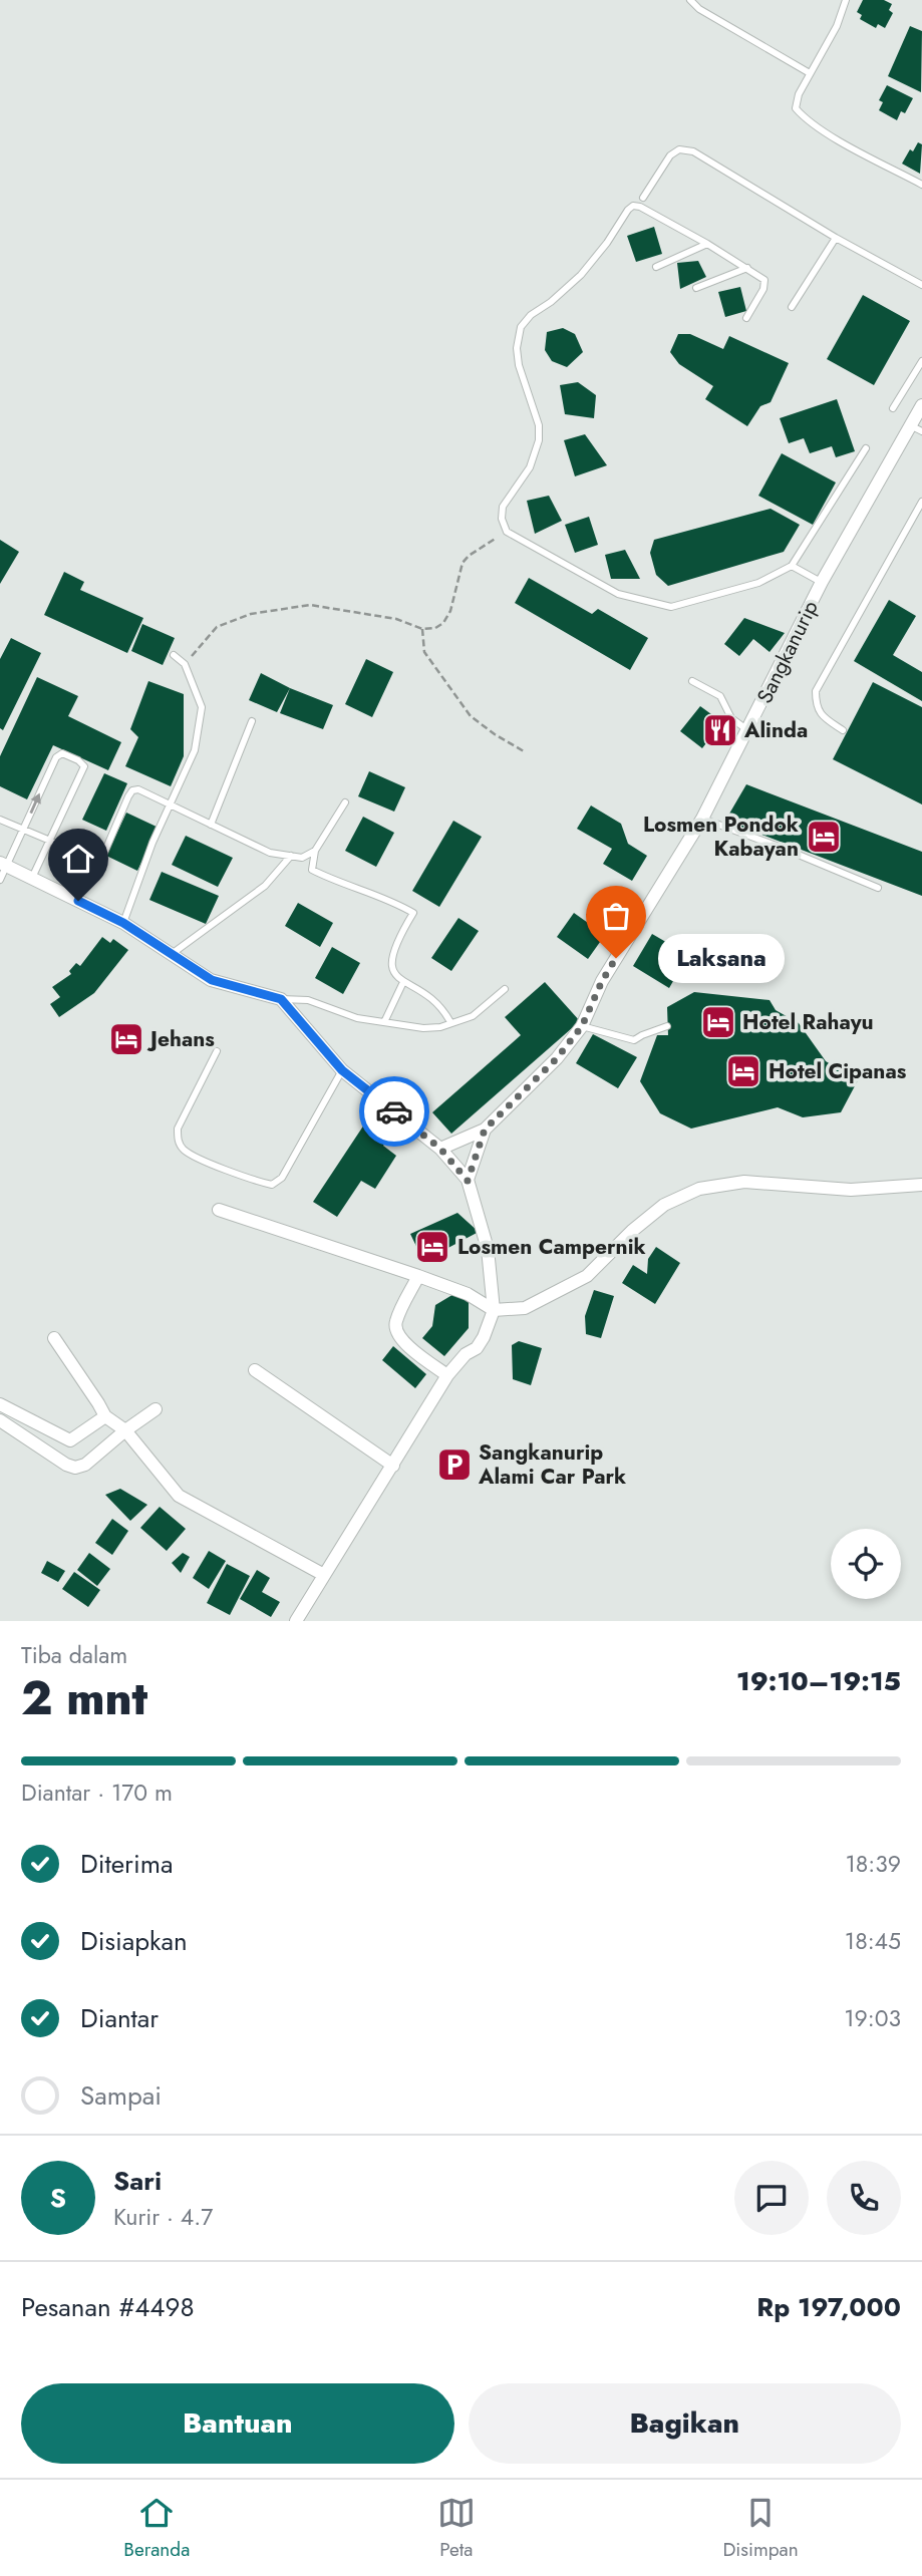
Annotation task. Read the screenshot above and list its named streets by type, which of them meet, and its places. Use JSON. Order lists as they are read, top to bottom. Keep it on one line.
{"streets":{"street":["Sangkanurip"]},"places":{"restaurant":["Alinda"],"hotel":["Losmen Pondok Kabayan","Hotel Rahayu","Jehans","Hotel Cipanas","Losmen Campernik"],"other":["Laksana"],"parking":["Sangkanurip Alami Car Park"]},"page":{"bubble":"Laksana","heading":["2 mnt","Tiba dalam","19:10–19:15"],"panel":["Sari","Kurir · 4.7","Pesanan #4498","Rp 197,000"],"bar":"Diantar · 170 m","list":[["Diterima","18:39"],["Disiapkan","18:45"],["Diantar","19:03"],"Sampai"],"round":"S","buttons":["Bantuan","Bagikan"],"tabs":["Beranda","Peta","Disimpan"]}}
